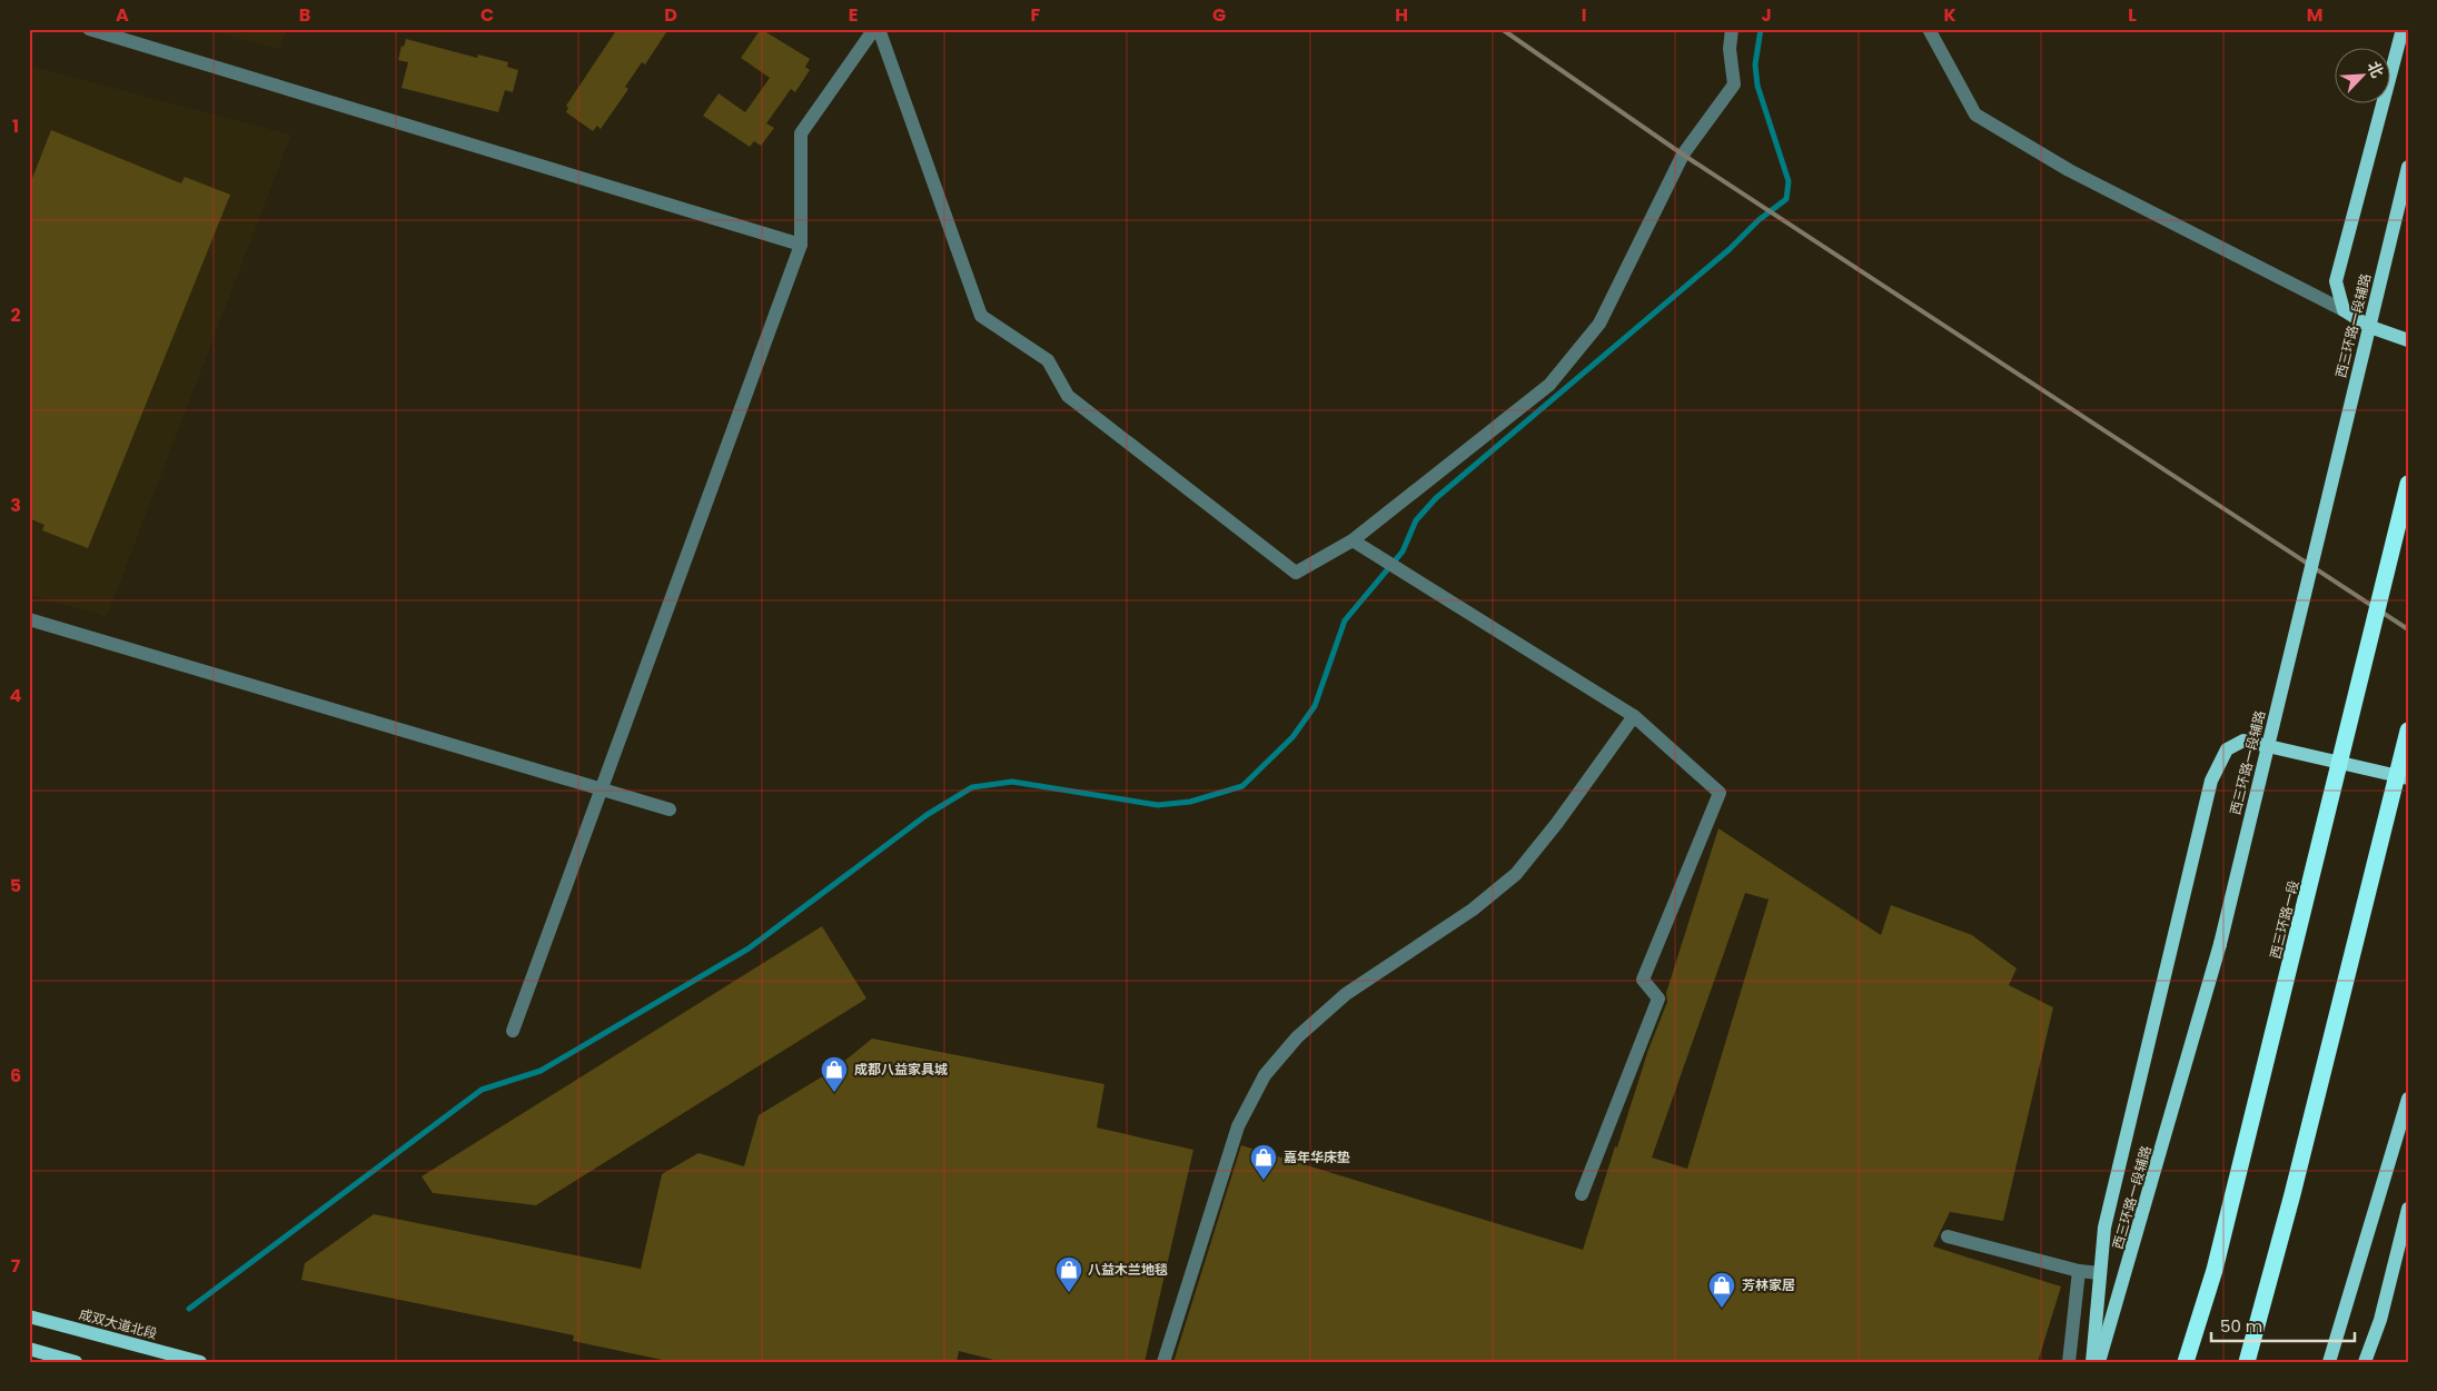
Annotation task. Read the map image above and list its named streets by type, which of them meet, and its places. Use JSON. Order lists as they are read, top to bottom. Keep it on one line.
{"streets":{"highway":["西三环路一段"],"main road":["西三环路一段辅路","成双大道北段"]},"places":{"shop":["成都八益家具城","嘉年华床垫","八益木兰地毯","芳林家居"]},"scale_bar":"50 m","north":"top right","grid":{"columns":["A","B","C","D","E","F","G","H","I","J","K","L","M"],"rows":["1","2","3","4","5","6","7"]}}
